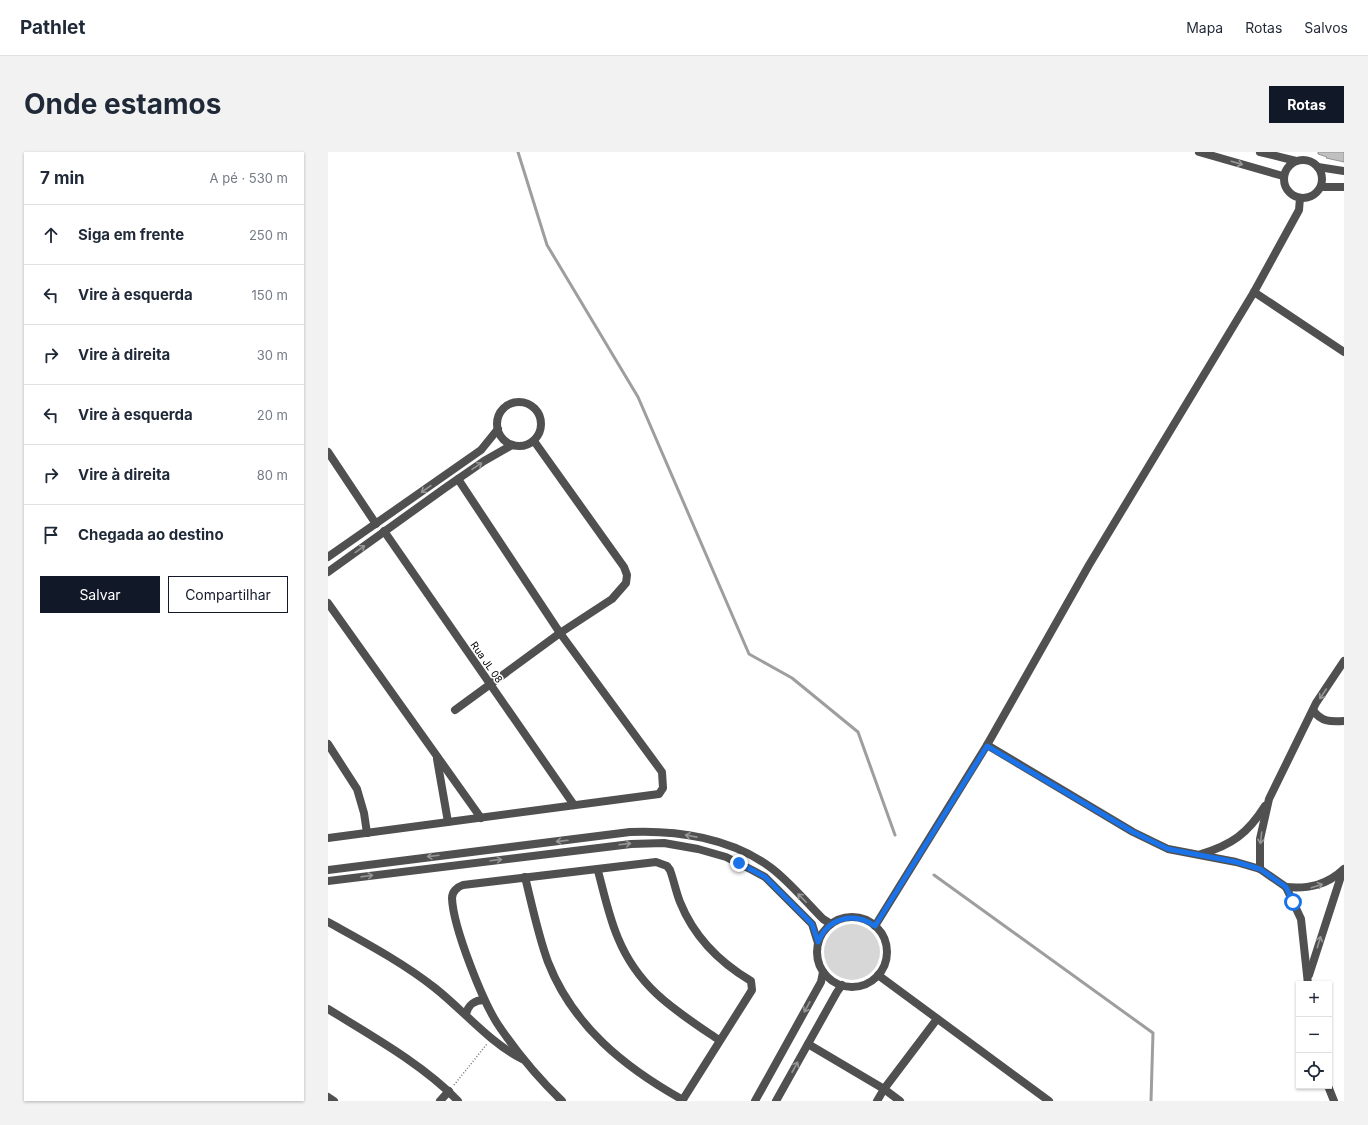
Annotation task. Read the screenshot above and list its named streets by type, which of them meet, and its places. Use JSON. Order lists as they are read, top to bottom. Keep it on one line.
{"streets":{"street":["Rua JL 08"]},"page":{"header":"Pathlet","nav":["Mapa","Rotas","Salvos"],"buttons":["Rotas",["Salvar","Compartilhar"]],"title":"Onde estamos","heading":["7 min","A pé · 530 m"],"list":[["Siga em frente","250 m"],["Vire à esquerda","150 m"],["Vire à direita","30 m"],["Vire à esquerda","20 m"],["Vire à direita","80 m"],"Chegada ao destino"],"map_buttons":["+","−"]}}
